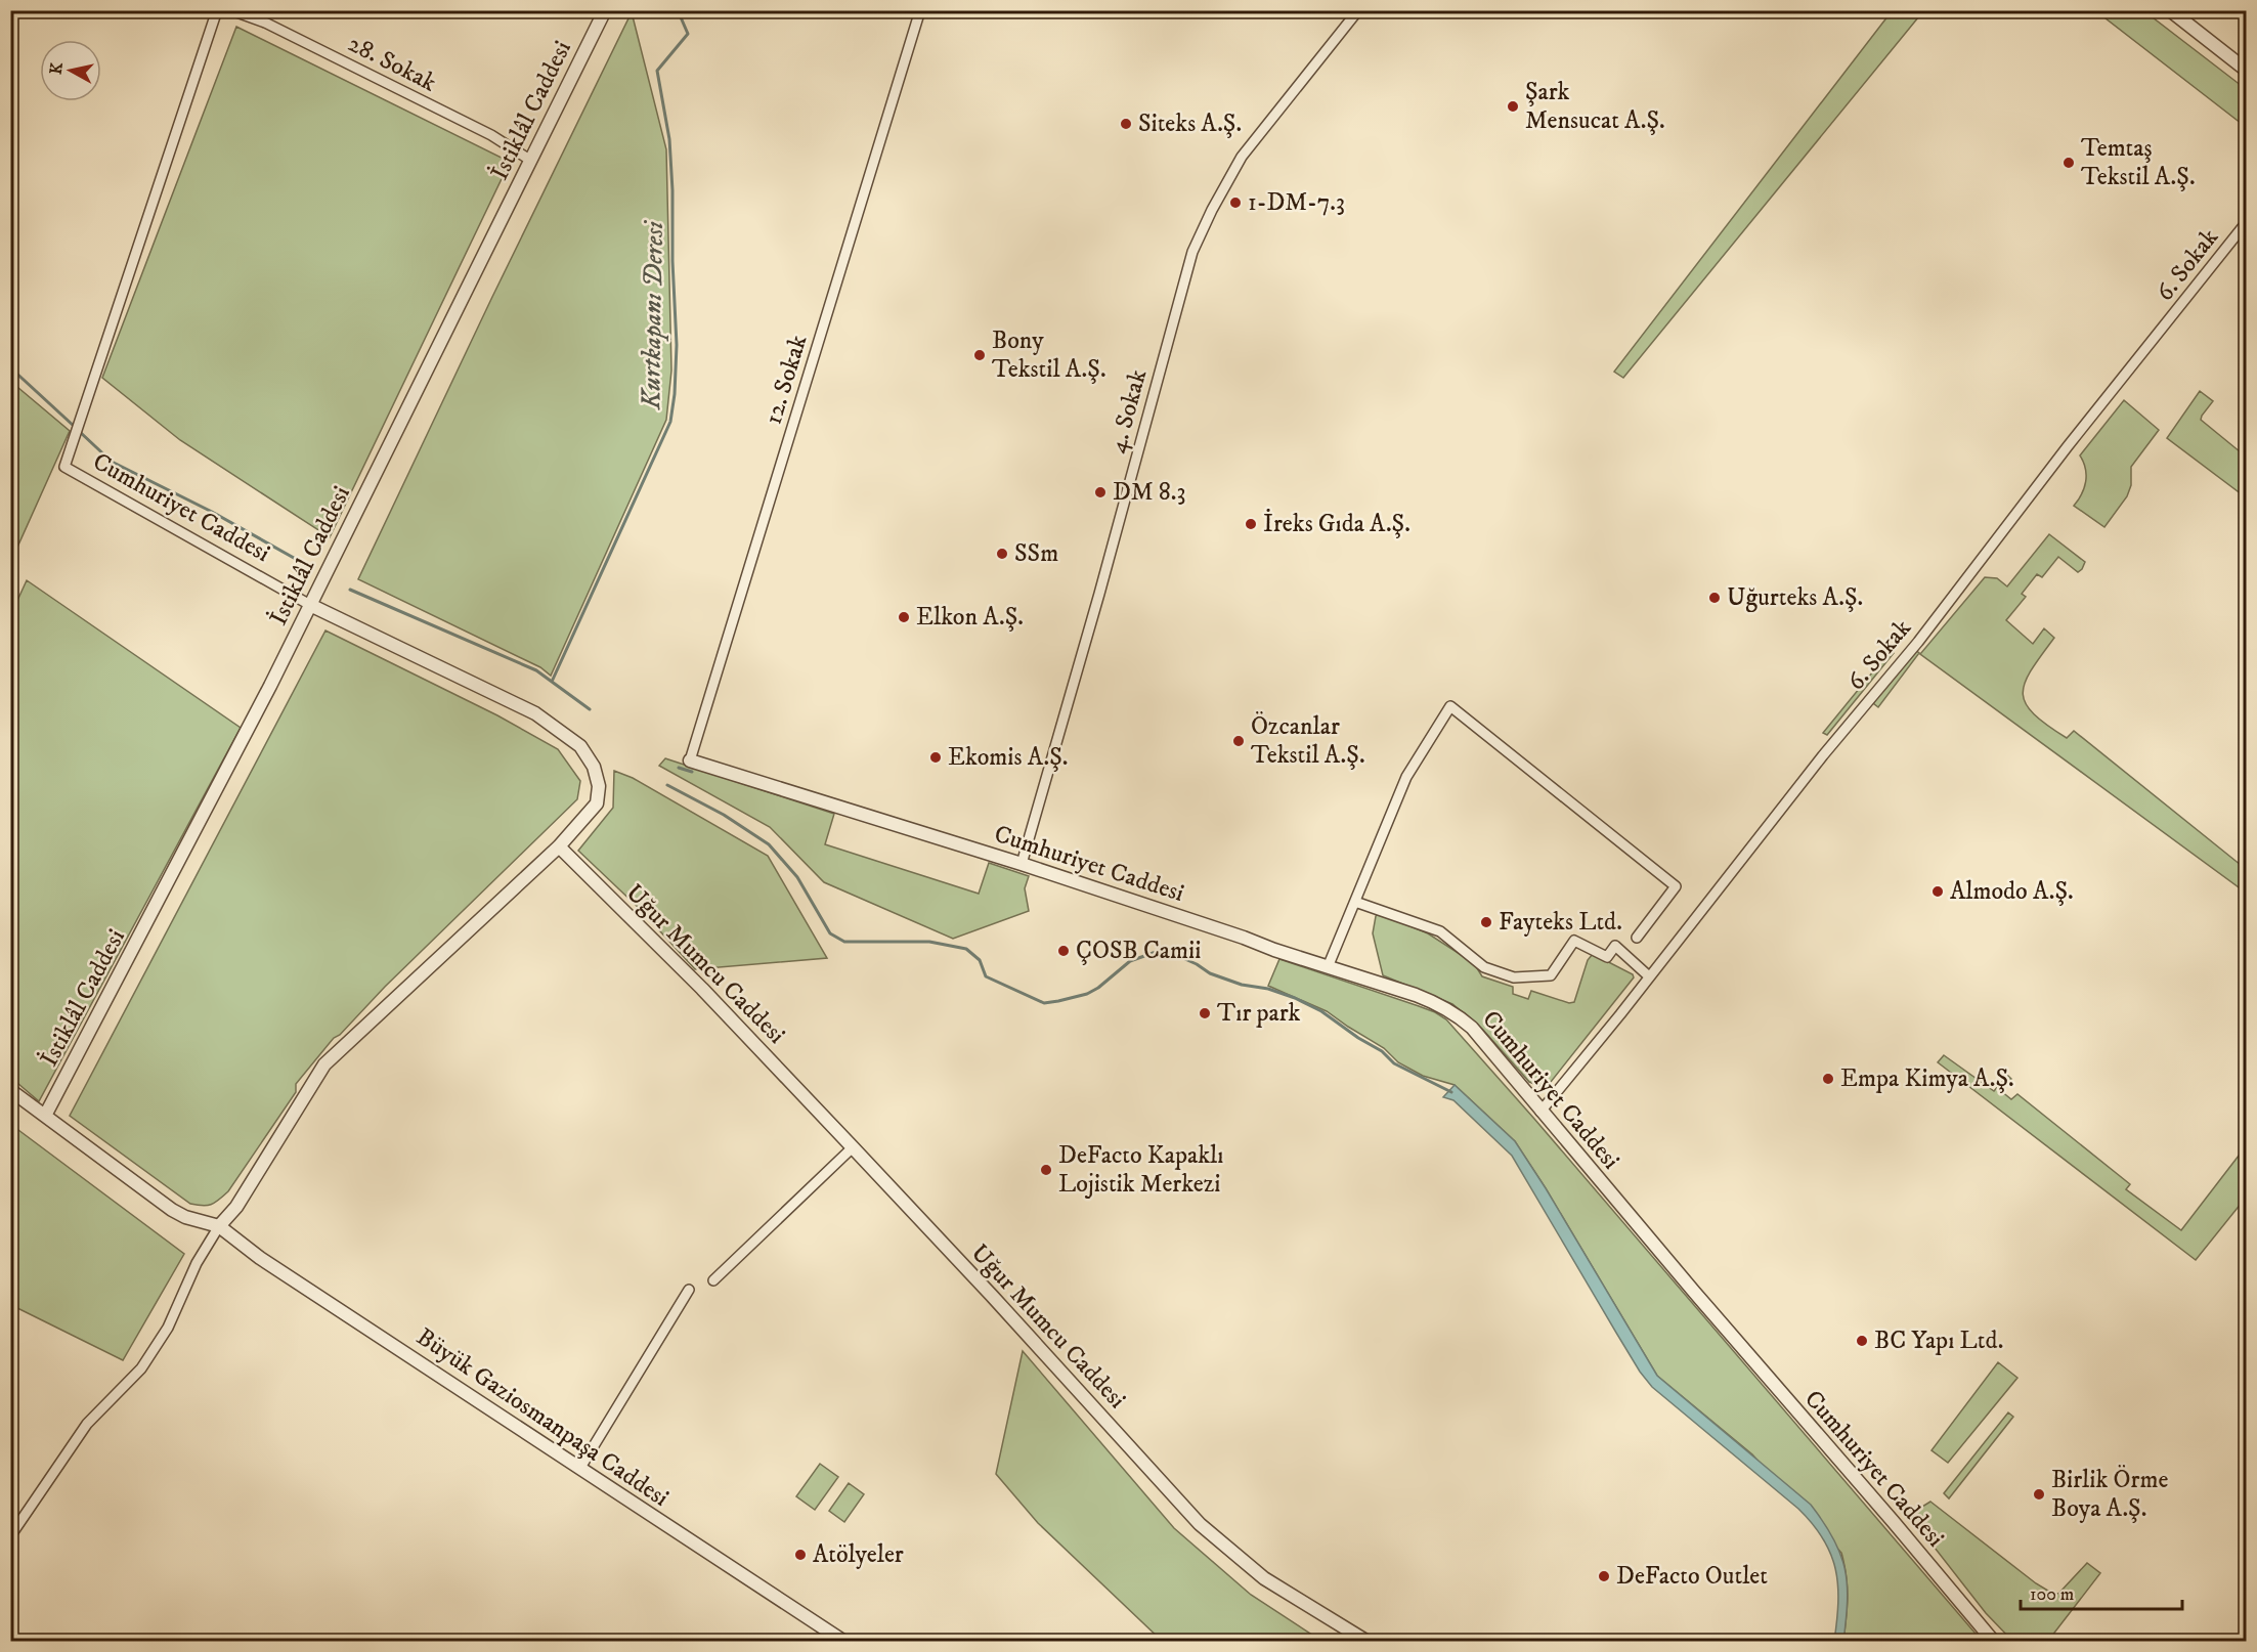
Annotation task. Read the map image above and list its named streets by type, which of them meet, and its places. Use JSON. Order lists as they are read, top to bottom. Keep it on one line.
{"streets":{"street":["28. Sokak","İstiklâl Caddesi","6. Sokak","12. Sokak","4. Sokak","Cumhuriyet Caddesi","Uğur Mumcu Caddesi","Büyük Gaziosmanpaşa Caddesi"]},"crossings":[["28. Sokak","İstiklâl Caddesi"],["İstiklâl Caddesi","Cumhuriyet Caddesi"],["6. Sokak","Cumhuriyet Caddesi"],["12. Sokak","Cumhuriyet Caddesi"],["4. Sokak","Cumhuriyet Caddesi"]],"water":["Kurtkapanı Deresi"],"places":["Şark Mensucat A.Ş.","Siteks A.Ş.","Temtaş Tekstil A.Ş.","1-DM-7.3","Bony Tekstil A.Ş.","DM 8.3","İreks Gıda A.Ş.","SSm","Uğurteks A.Ş.","Elkon A.Ş.","Özcanlar Tekstil A.Ş.","Ekomis A.Ş.","Almodo A.Ş.","Fayteks Ltd.","ÇOSB Camii","Tır park","Empa Kimya A.Ş.","DeFacto Kapaklı Lojistik Merkezi","BC Yapı Ltd.","Birlik Örme Boya A.Ş.","Atölyeler","DeFacto Outlet"],"scale_bar":"100 m","north":"left"}
